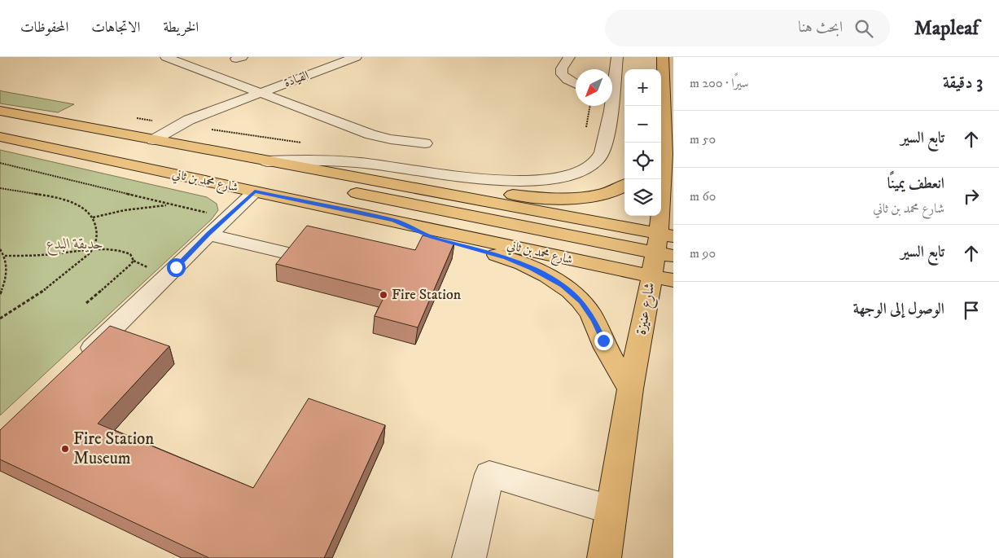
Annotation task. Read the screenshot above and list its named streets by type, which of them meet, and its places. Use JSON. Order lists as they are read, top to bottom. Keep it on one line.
{"streets":{"main road":["شارع محمد بن ثاني","شارع عنيزة"],"lane":["القيادة"]},"crossings":[["شارع محمد بن ثاني","شارع عنيزة"]],"parks":["حديقة البدع"],"places":["Fire Station","Fire Station Museum"],"north":"bottom left","page":{"header":"Mapleaf","search":"ابحث هنا","nav":["الخريطة","الاتجاهات","المحفوظات"],"heading":["3 دقيقة","سيرًا · 200 m"],"map_buttons":["+","−"],"list":[["تابع السير","50 m"],["انعطف يمينًا","شارع محمد بن ثاني","60 m"],["تابع السير","90 m"],"الوصول إلى الوجهة"]}}
